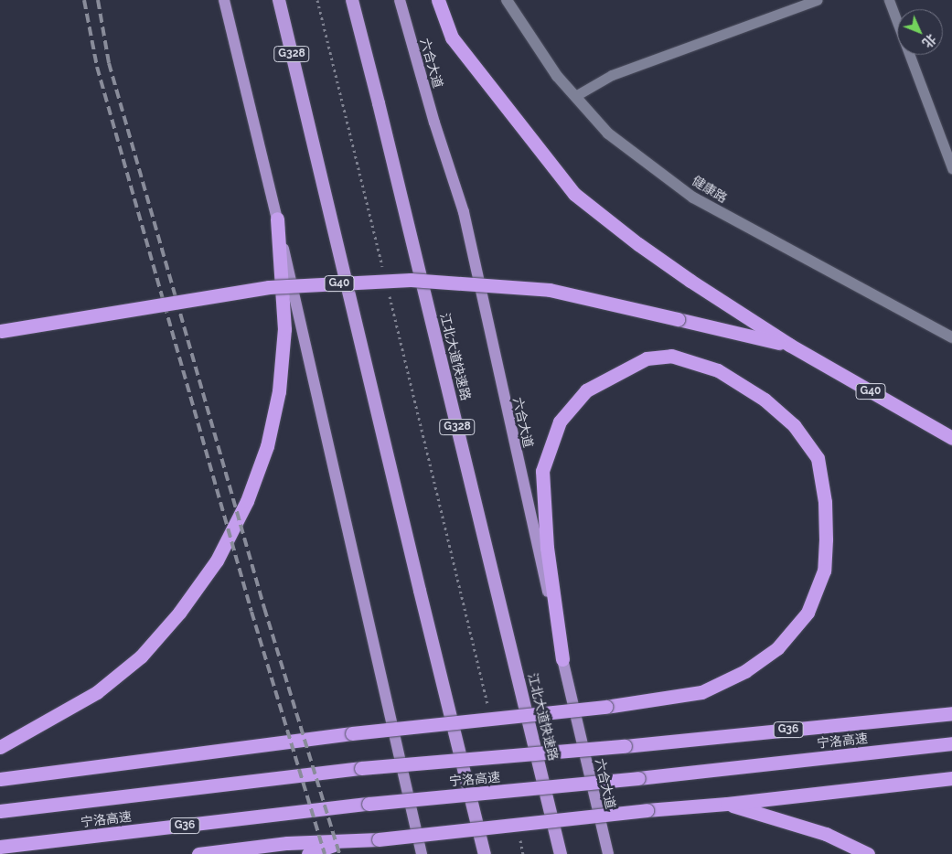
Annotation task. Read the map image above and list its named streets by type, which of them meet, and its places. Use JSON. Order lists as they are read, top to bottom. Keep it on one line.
{"streets":{"highway":["G328","G40","江北大道快速路","G36","宁洛高速"],"main road":["六合大道"],"street":["健康路"]},"north":"bottom right"}
